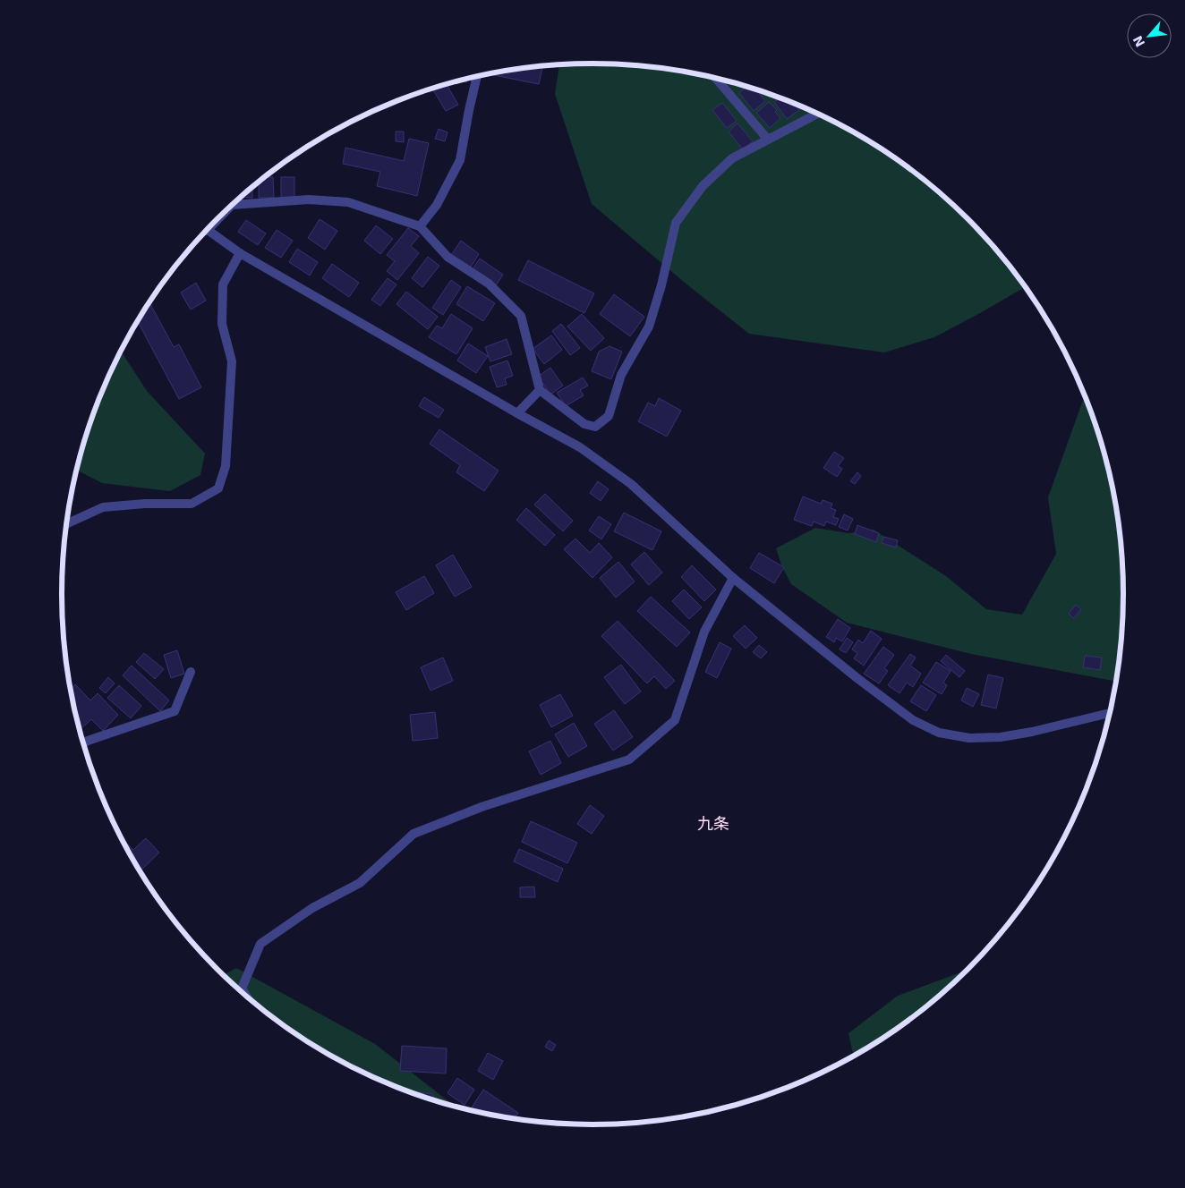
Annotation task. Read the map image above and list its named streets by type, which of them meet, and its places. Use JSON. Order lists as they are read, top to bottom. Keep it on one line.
{"districts":["九条"],"north":"bottom left"}
